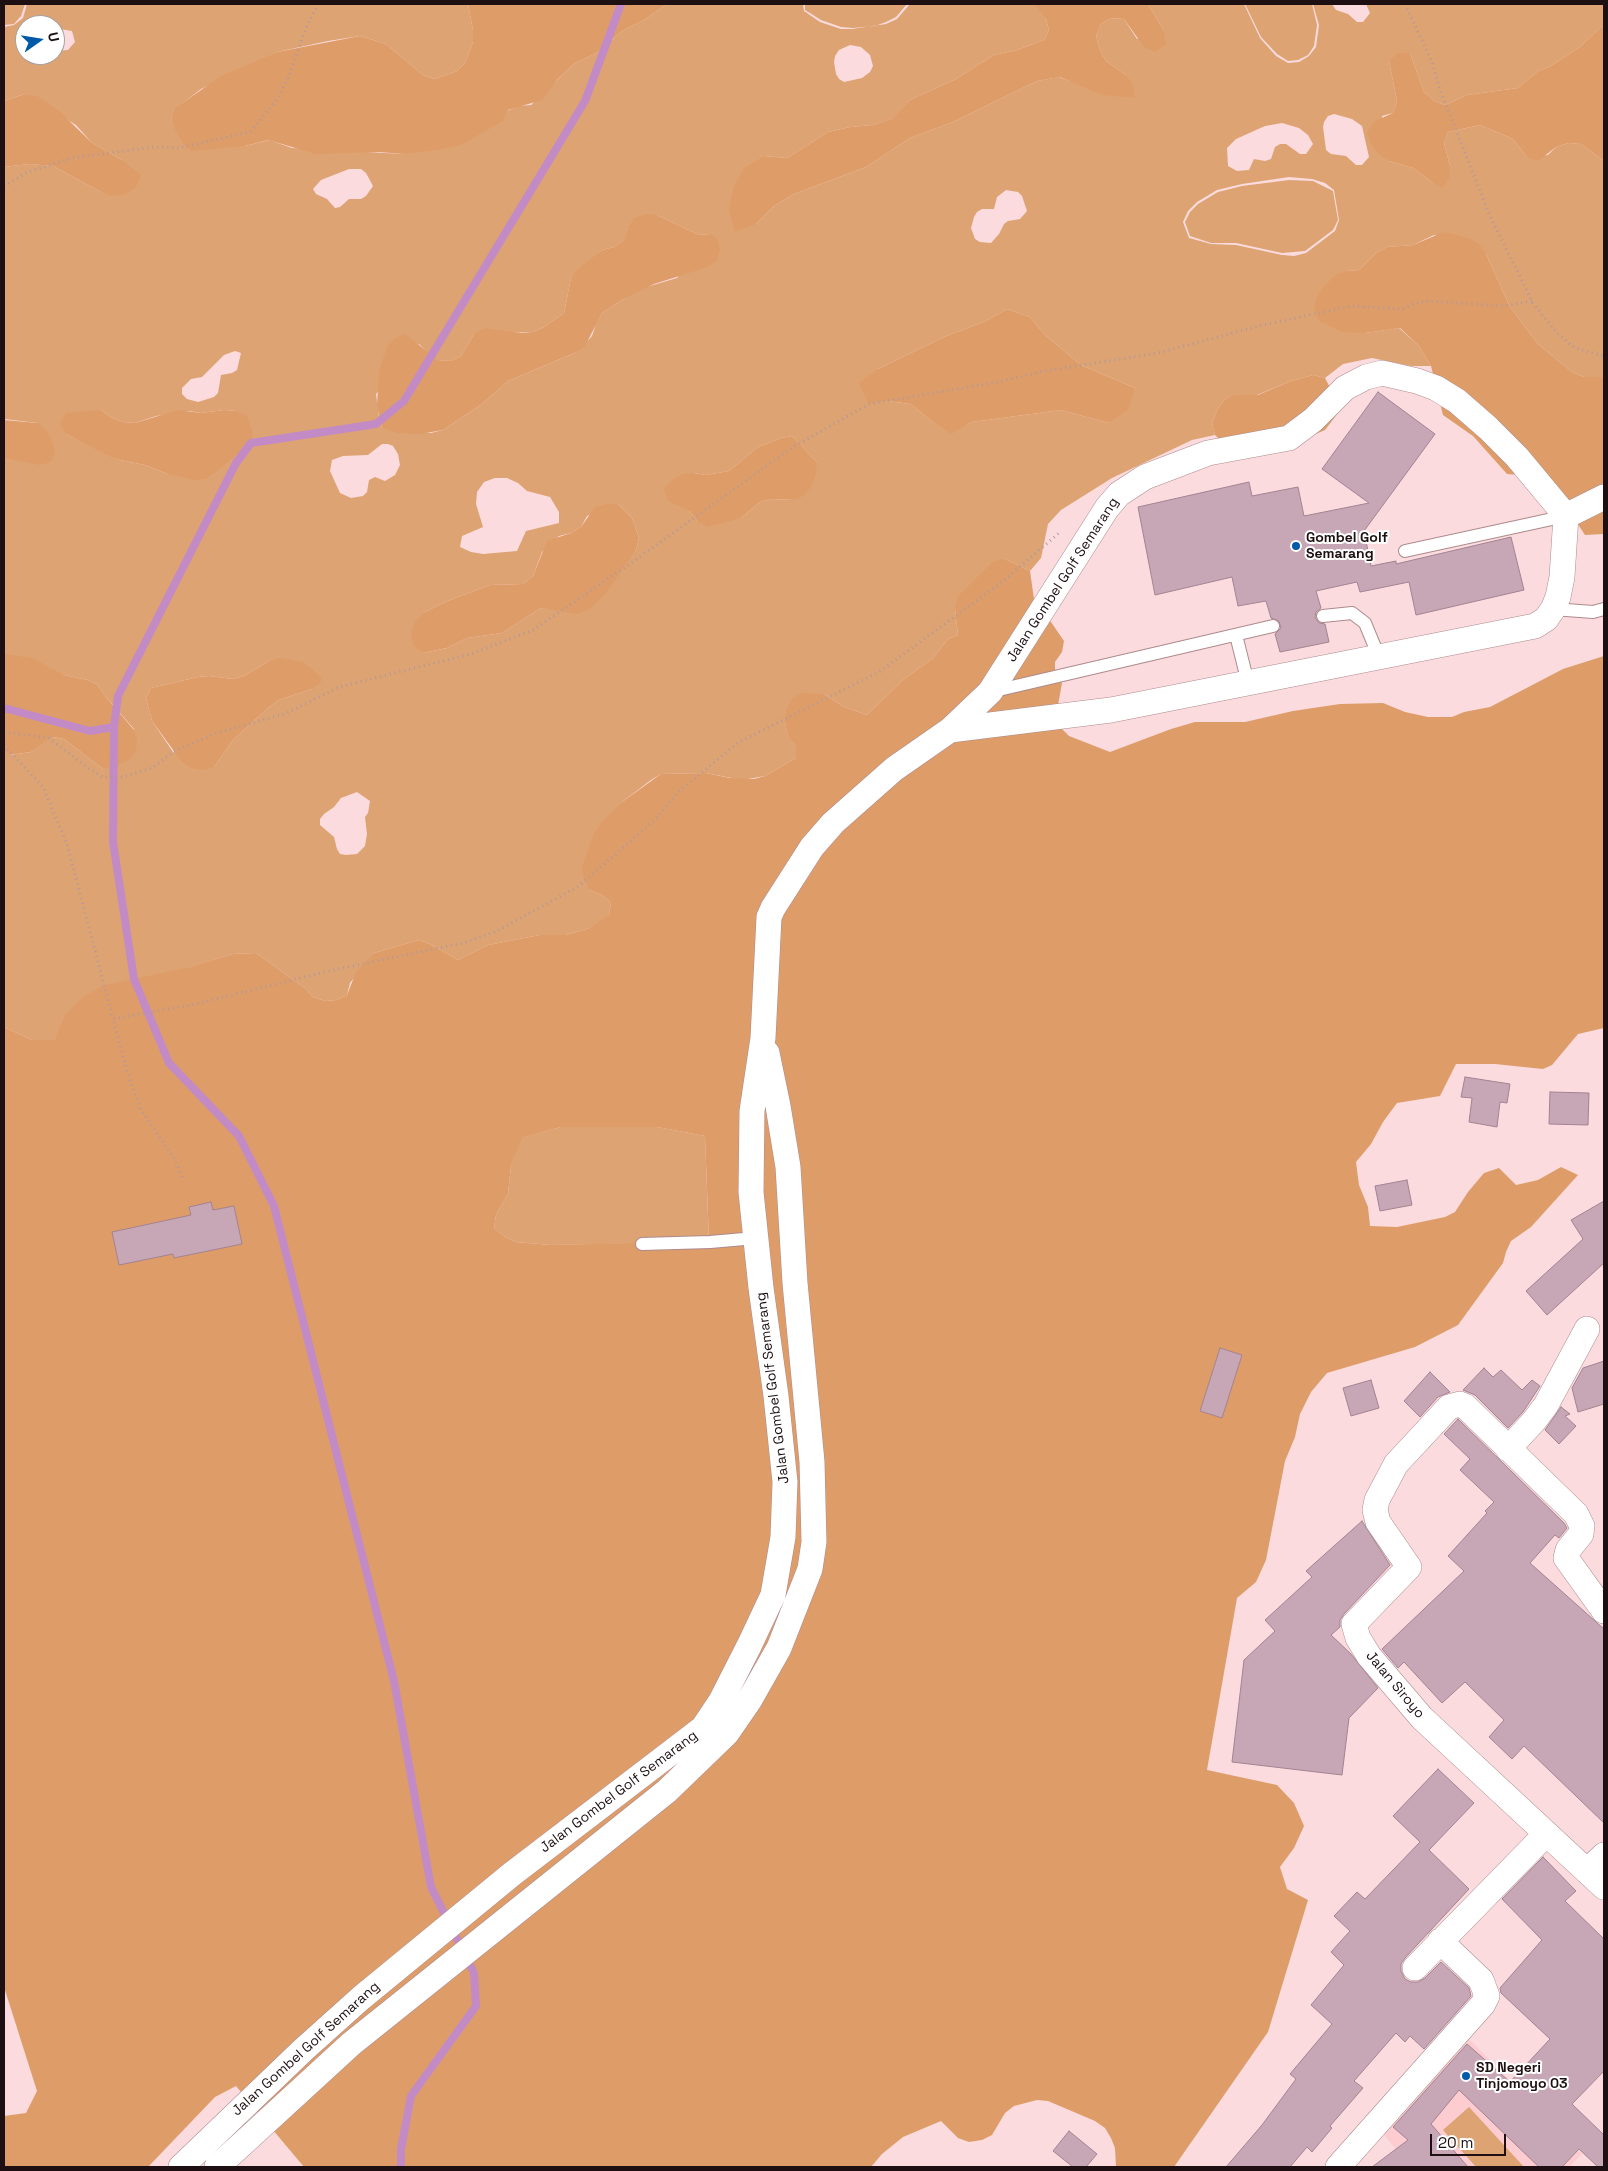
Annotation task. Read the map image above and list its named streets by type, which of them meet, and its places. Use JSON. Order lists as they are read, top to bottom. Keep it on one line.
{"streets":{"street":["Jalan Gombel Golf Semarang","Jalan Siroyo"]},"places":["Gombel Golf Semarang","SD Negeri Tinjomoyo 03"],"scale_bar":"20 m","north":"right"}
